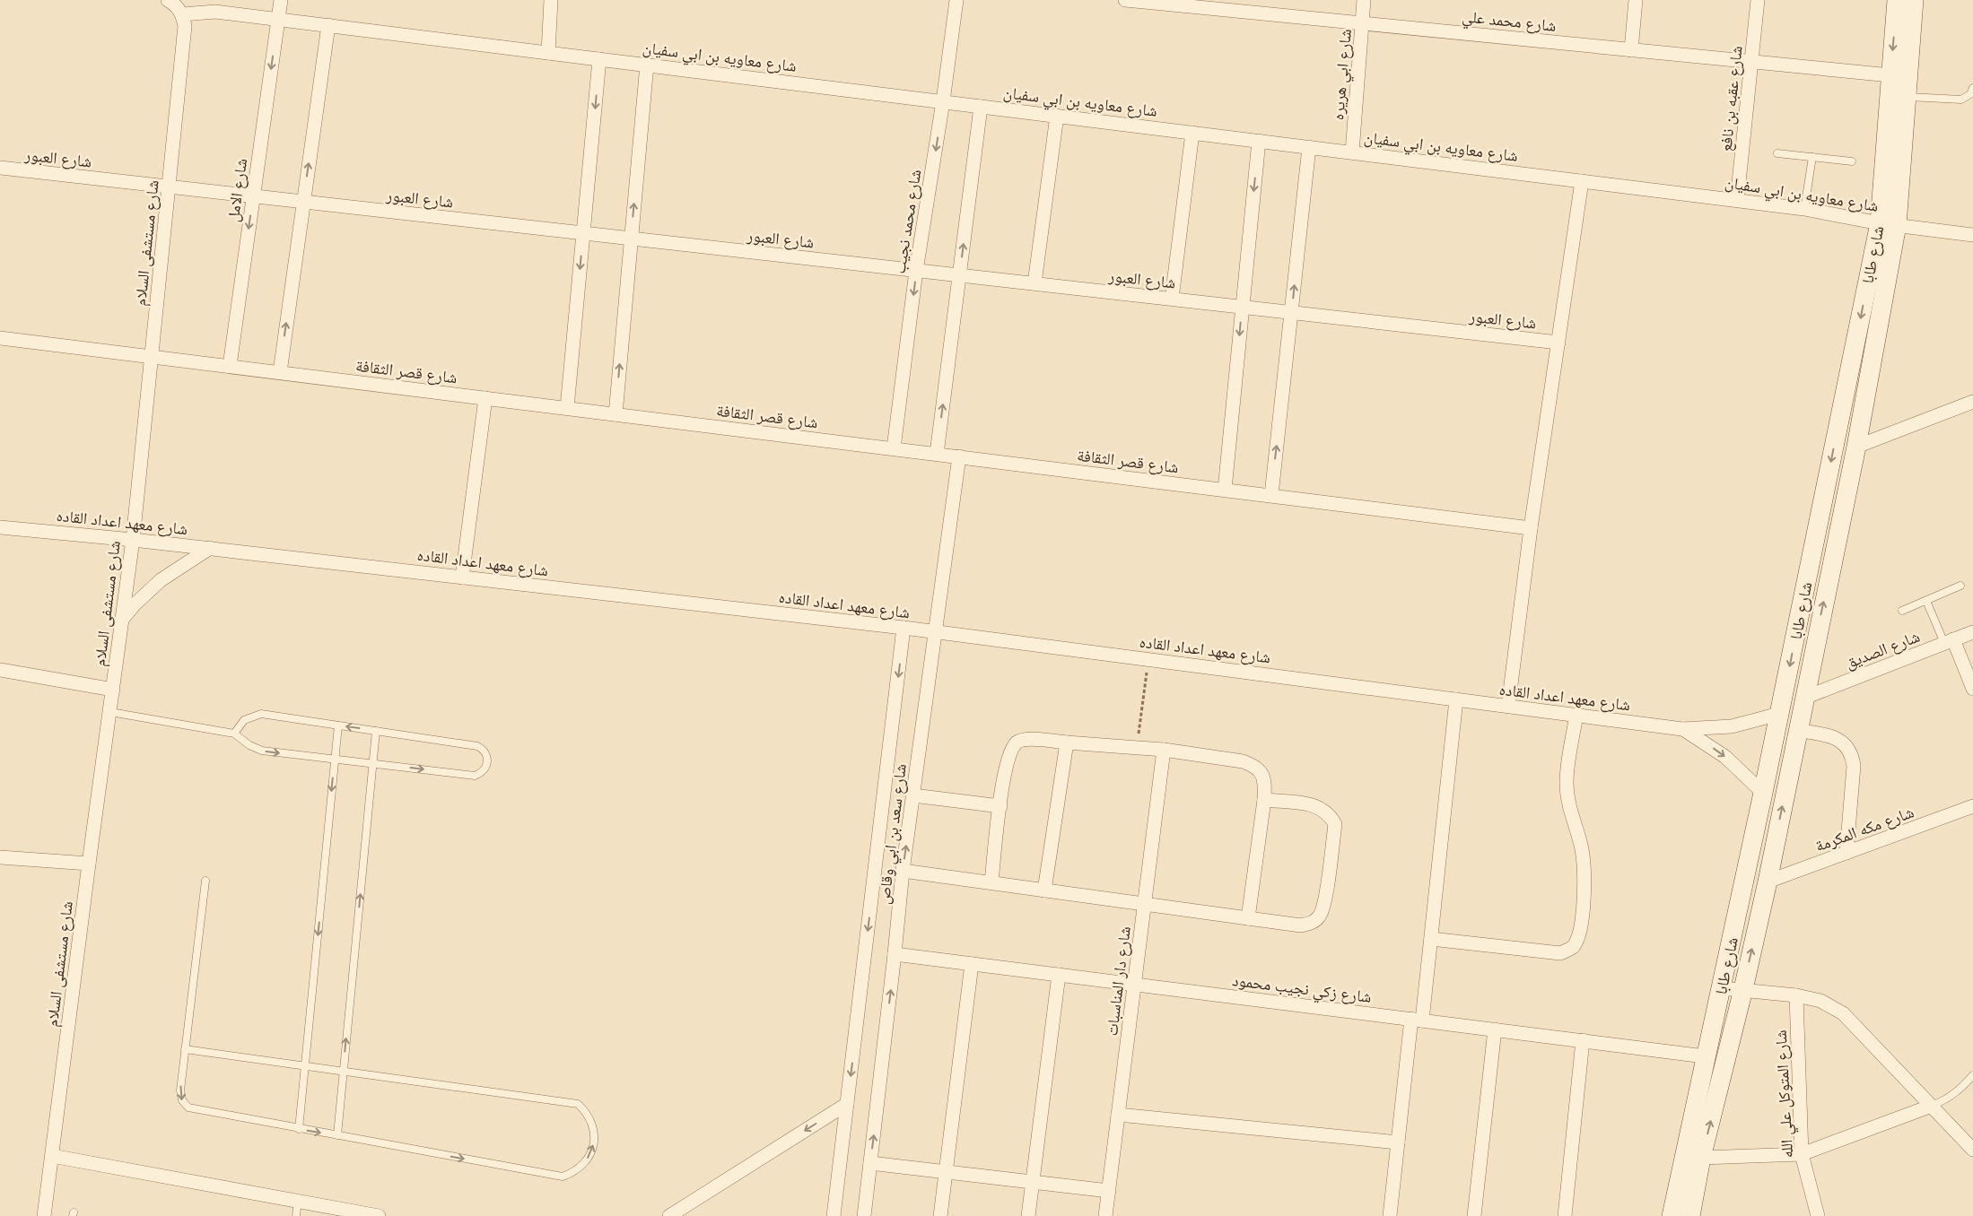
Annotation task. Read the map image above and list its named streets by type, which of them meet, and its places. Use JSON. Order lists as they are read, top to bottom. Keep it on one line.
{"streets":{"street":["شارع محمد علي","شارع معاويه بن ابي سفيان","شارع ابي هريره","شارع عقبه بن نافع","شارع العبور","شارع الامل","شارع محمد نجيب","شارع مستشفى السلام","شارع طابا","شارع قصر الثقافة","شارع معهد اعداد القاده","شارع الصديق","شارع مكه المكرمة","شارع سعد بن ابي وقاص","شارع دار المناسبات","شارع زكي نجيب محمود","شارع المتوكل علي الله"]},"crossings":[["شارع محمد علي","شارع ابي هريره"],["شارع محمد علي","شارع عقبه بن نافع"],["شارع محمد علي","شارع طابا"],["شارع معاويه بن ابي سفيان","شارع ابي هريره"],["شارع معاويه بن ابي سفيان","شارع عقبه بن نافع"],["شارع معاويه بن ابي سفيان","شارع الامل"],["شارع معاويه بن ابي سفيان","شارع محمد نجيب"],["شارع معاويه بن ابي سفيان","شارع مستشفى السلام"],["شارع معاويه بن ابي سفيان","شارع طابا"],["شارع العبور","شارع الامل"],["شارع العبور","شارع محمد نجيب"],["شارع العبور","شارع مستشفى السلام"],["شارع الامل","شارع قصر الثقافة"],["شارع محمد نجيب","شارع قصر الثقافة"],["شارع مستشفى السلام","شارع قصر الثقافة"],["شارع مستشفى السلام","شارع معهد اعداد القاده"],["شارع طابا","شارع معهد اعداد القاده"],["شارع طابا","شارع الصديق"],["شارع طابا","شارع مكه المكرمة"],["شارع طابا","شارع زكي نجيب محمود"],["شارع قصر الثقافة","شارع سعد بن ابي وقاص"],["شارع معهد اعداد القاده","شارع سعد بن ابي وقاص"],["شارع سعد بن ابي وقاص","شارع زكي نجيب محمود"],["شارع دار المناسبات","شارع زكي نجيب محمود"]]}
